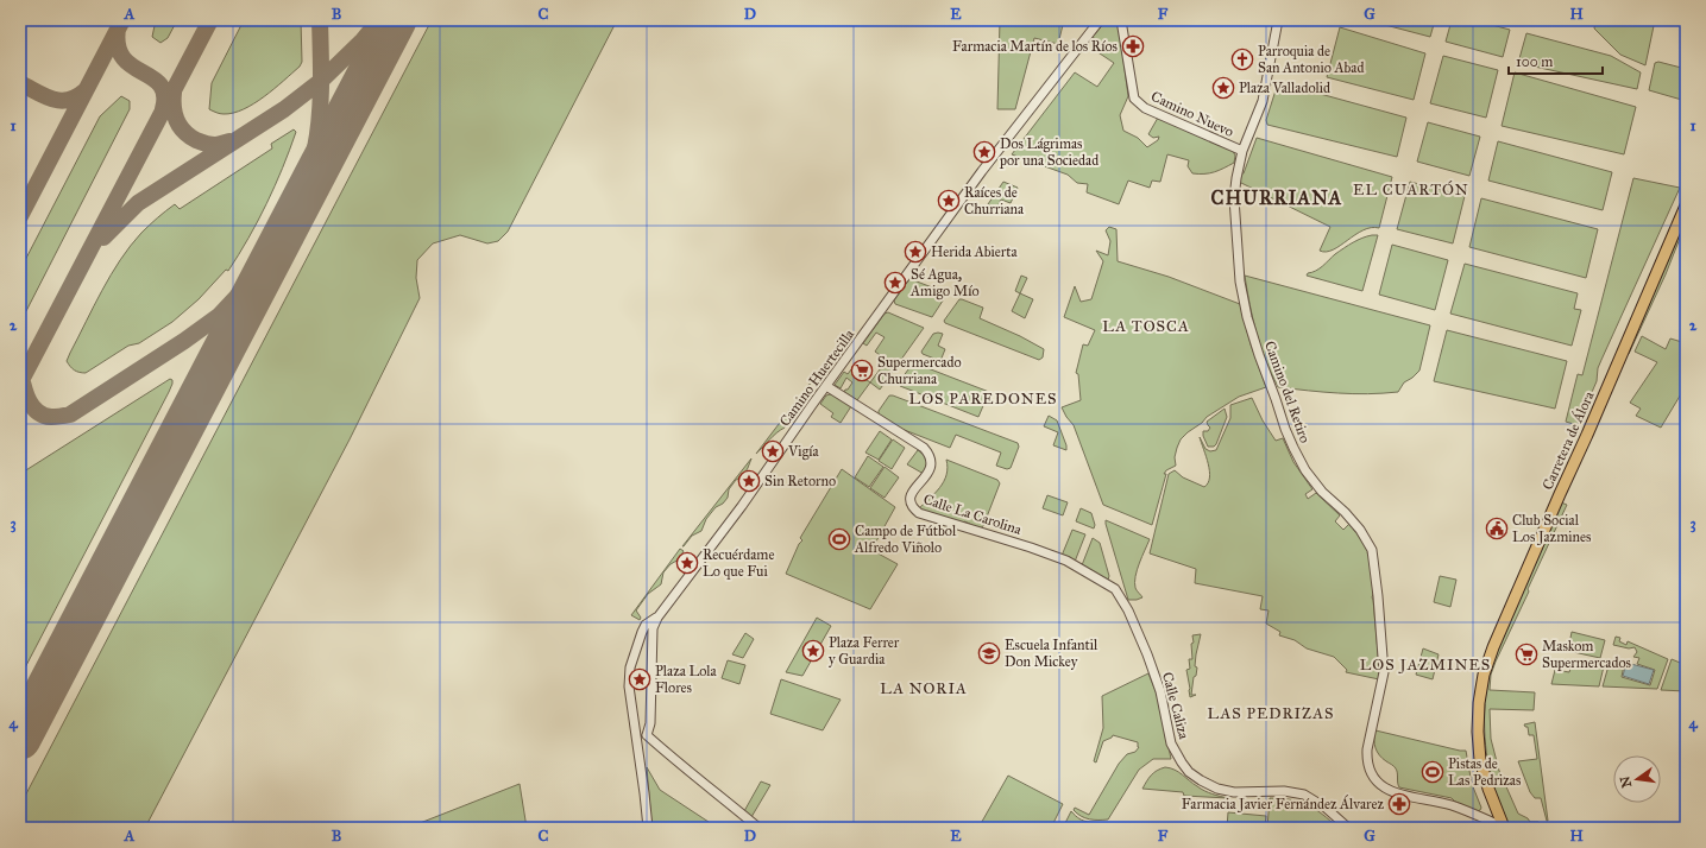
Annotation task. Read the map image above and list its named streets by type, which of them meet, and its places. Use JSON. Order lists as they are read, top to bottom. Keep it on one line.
{"streets":{"main road":["Carretera de Álora"],"street":["Camino Nuevo","Camino Huertecilla","Camino del Retiro","Calle La Carolina","Calle Caliza"]},"crossings":[["Camino Nuevo","Camino del Retiro"],["Camino Huertecilla","Calle La Carolina"],["Camino del Retiro","Carretera de Álora"],["Calle La Carolina","Calle Caliza"]],"districts":["EL CUARTÓN","CHURRIANA","LA TOSCA","LOS PAREDONES","LOS JAZMINES","LA NORIA","LAS PEDRIZAS"],"places":{"pharmacy":["Farmacia Martín de los Ríos","Farmacia Javier Fernández Álvarez"],"church":["Parroquia de San Antonio Abad"],"place":["Plaza Valladolid","Dos Lágrimas por una Sociedad","Raíces de Churriana","Herida Abierta","Sé Agua, Amigo Mío","Vigía","Sin Retorno","Recuérdame Lo que Fui","Plaza Ferrer y Guardia","Plaza Lola Flores"],"supermarket":["Supermercado Churriana","Maskom Supermercados"],"public building":["Club Social Los Jazmines"],"sports":["Campo de Fútbol Alfredo Viñolo","Pistas de Las Pedrizas"],"school or university":["Escuela Infantil Don Mickey"]},"scale_bar":"100 m","north":"left","grid":{"columns":["A","B","C","D","E","F","G","H"],"rows":["1","2","3","4"]}}
